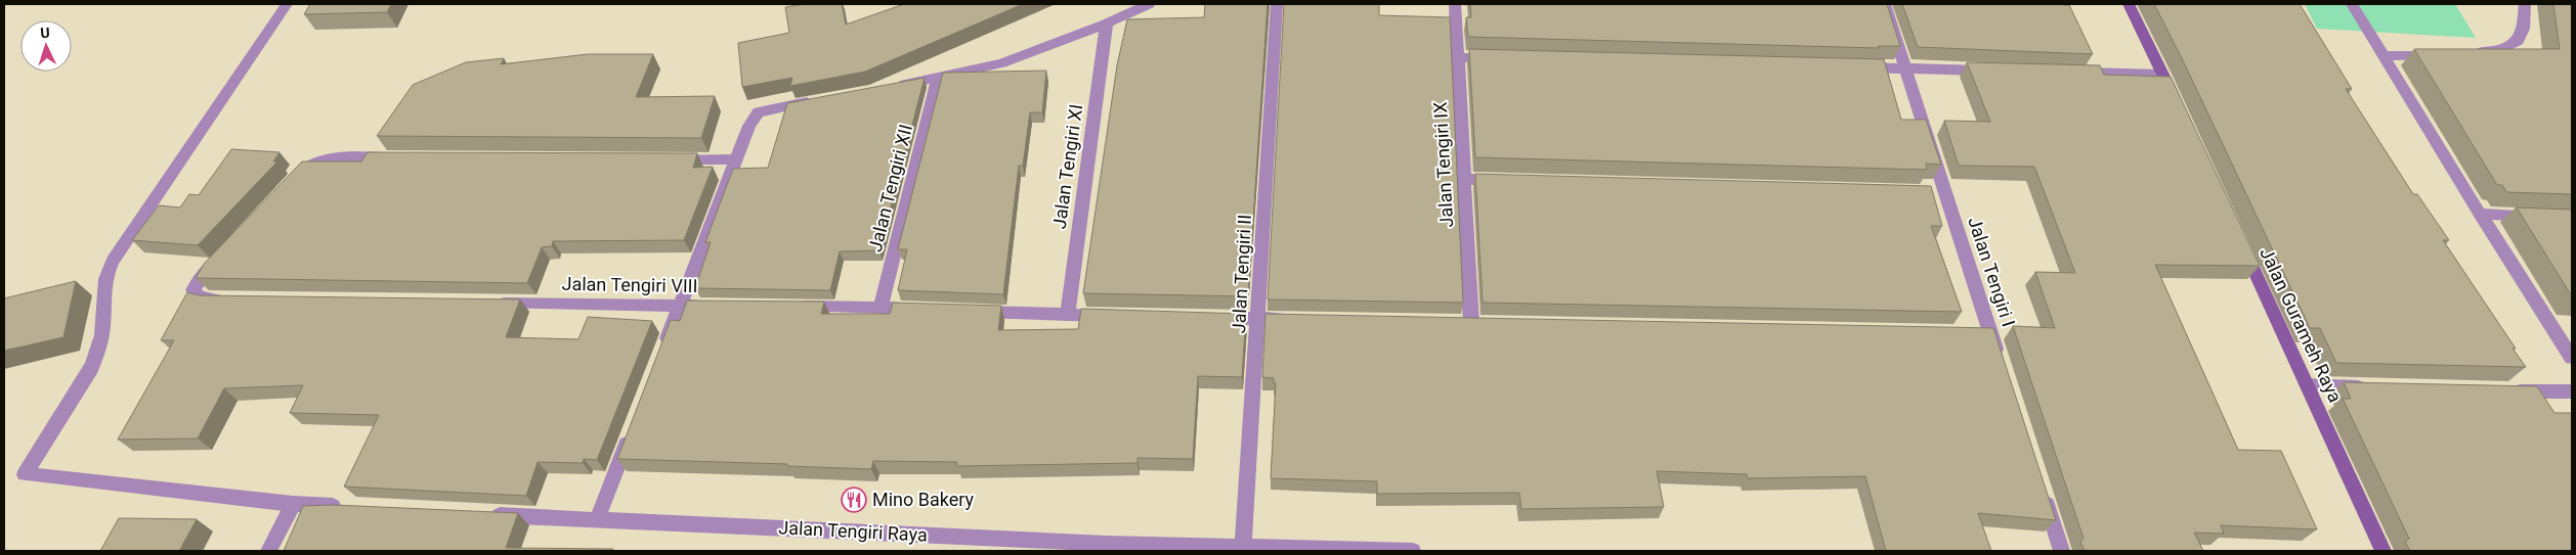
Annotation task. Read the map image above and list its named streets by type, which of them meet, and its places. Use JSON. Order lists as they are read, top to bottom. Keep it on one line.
{"streets":{"street":["Jalan Tengiri IX","Jalan Tengiri XI","Jalan Tengiri XII","Jalan Tengiri I","Jalan Tengiri II","Jalan Tengiri VIII","Jalan Gurameh Raya","Jalan Tengiri Raya"]},"crossings":[["Jalan Tengiri II","Jalan Tengiri Raya"]],"places":{"restaurant":["Mino Bakery"]},"north":"top"}
